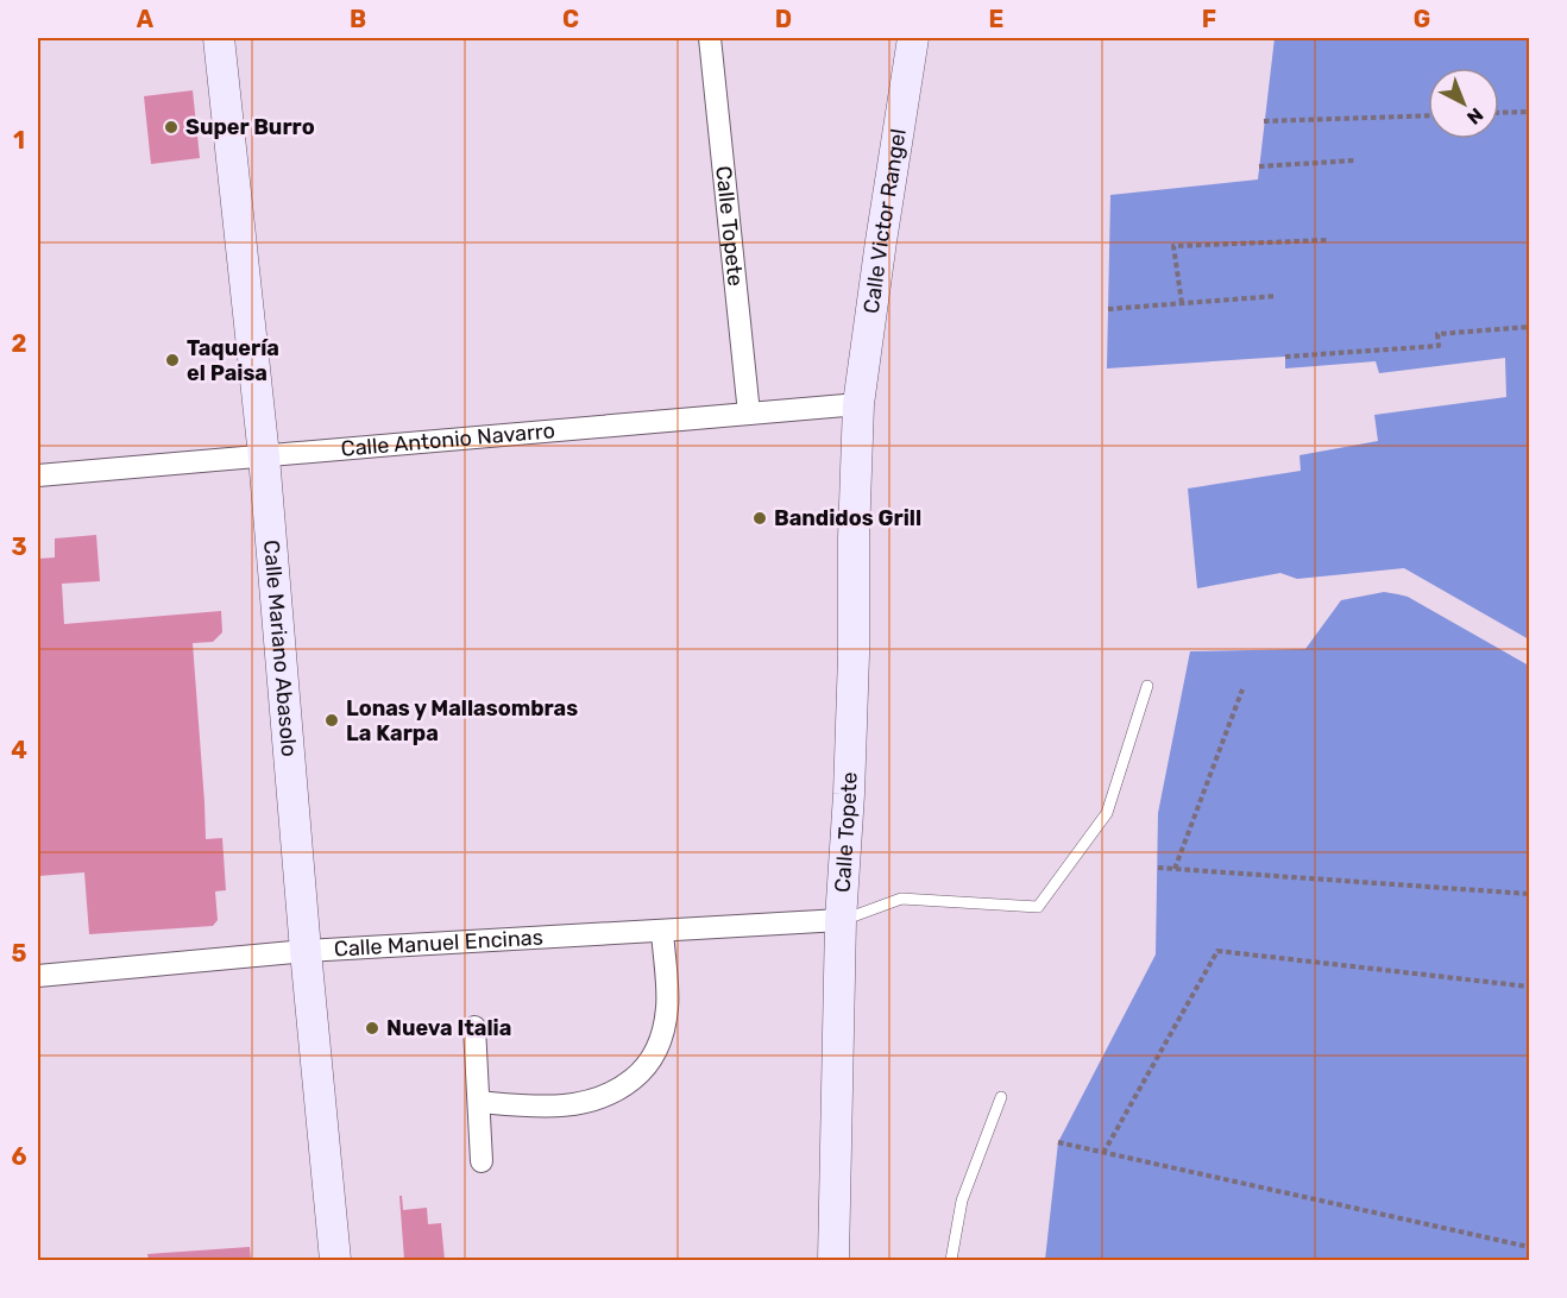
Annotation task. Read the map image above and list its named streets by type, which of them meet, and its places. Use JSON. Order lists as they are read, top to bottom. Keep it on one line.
{"streets":{"main road":["Calle Victor Rangel","Calle Topete","Calle Mariano Abasolo"],"street":["Calle Antonio Navarro","Calle Manuel Encinas"]},"crossings":[["Calle Victor Rangel","Calle Topete"],["Calle Victor Rangel","Calle Antonio Navarro"],["Calle Topete","Calle Antonio Navarro"],["Calle Topete","Calle Manuel Encinas"],["Calle Antonio Navarro","Calle Mariano Abasolo"],["Calle Mariano Abasolo","Calle Manuel Encinas"]],"places":["Super Burro","Taquería el Paisa","Bandidos Grill","Lonas y Mallasombras La Karpa","Nueva Italia"],"north":"bottom right","grid":{"columns":["A","B","C","D","E","F","G"],"rows":["1","2","3","4","5","6"]}}
